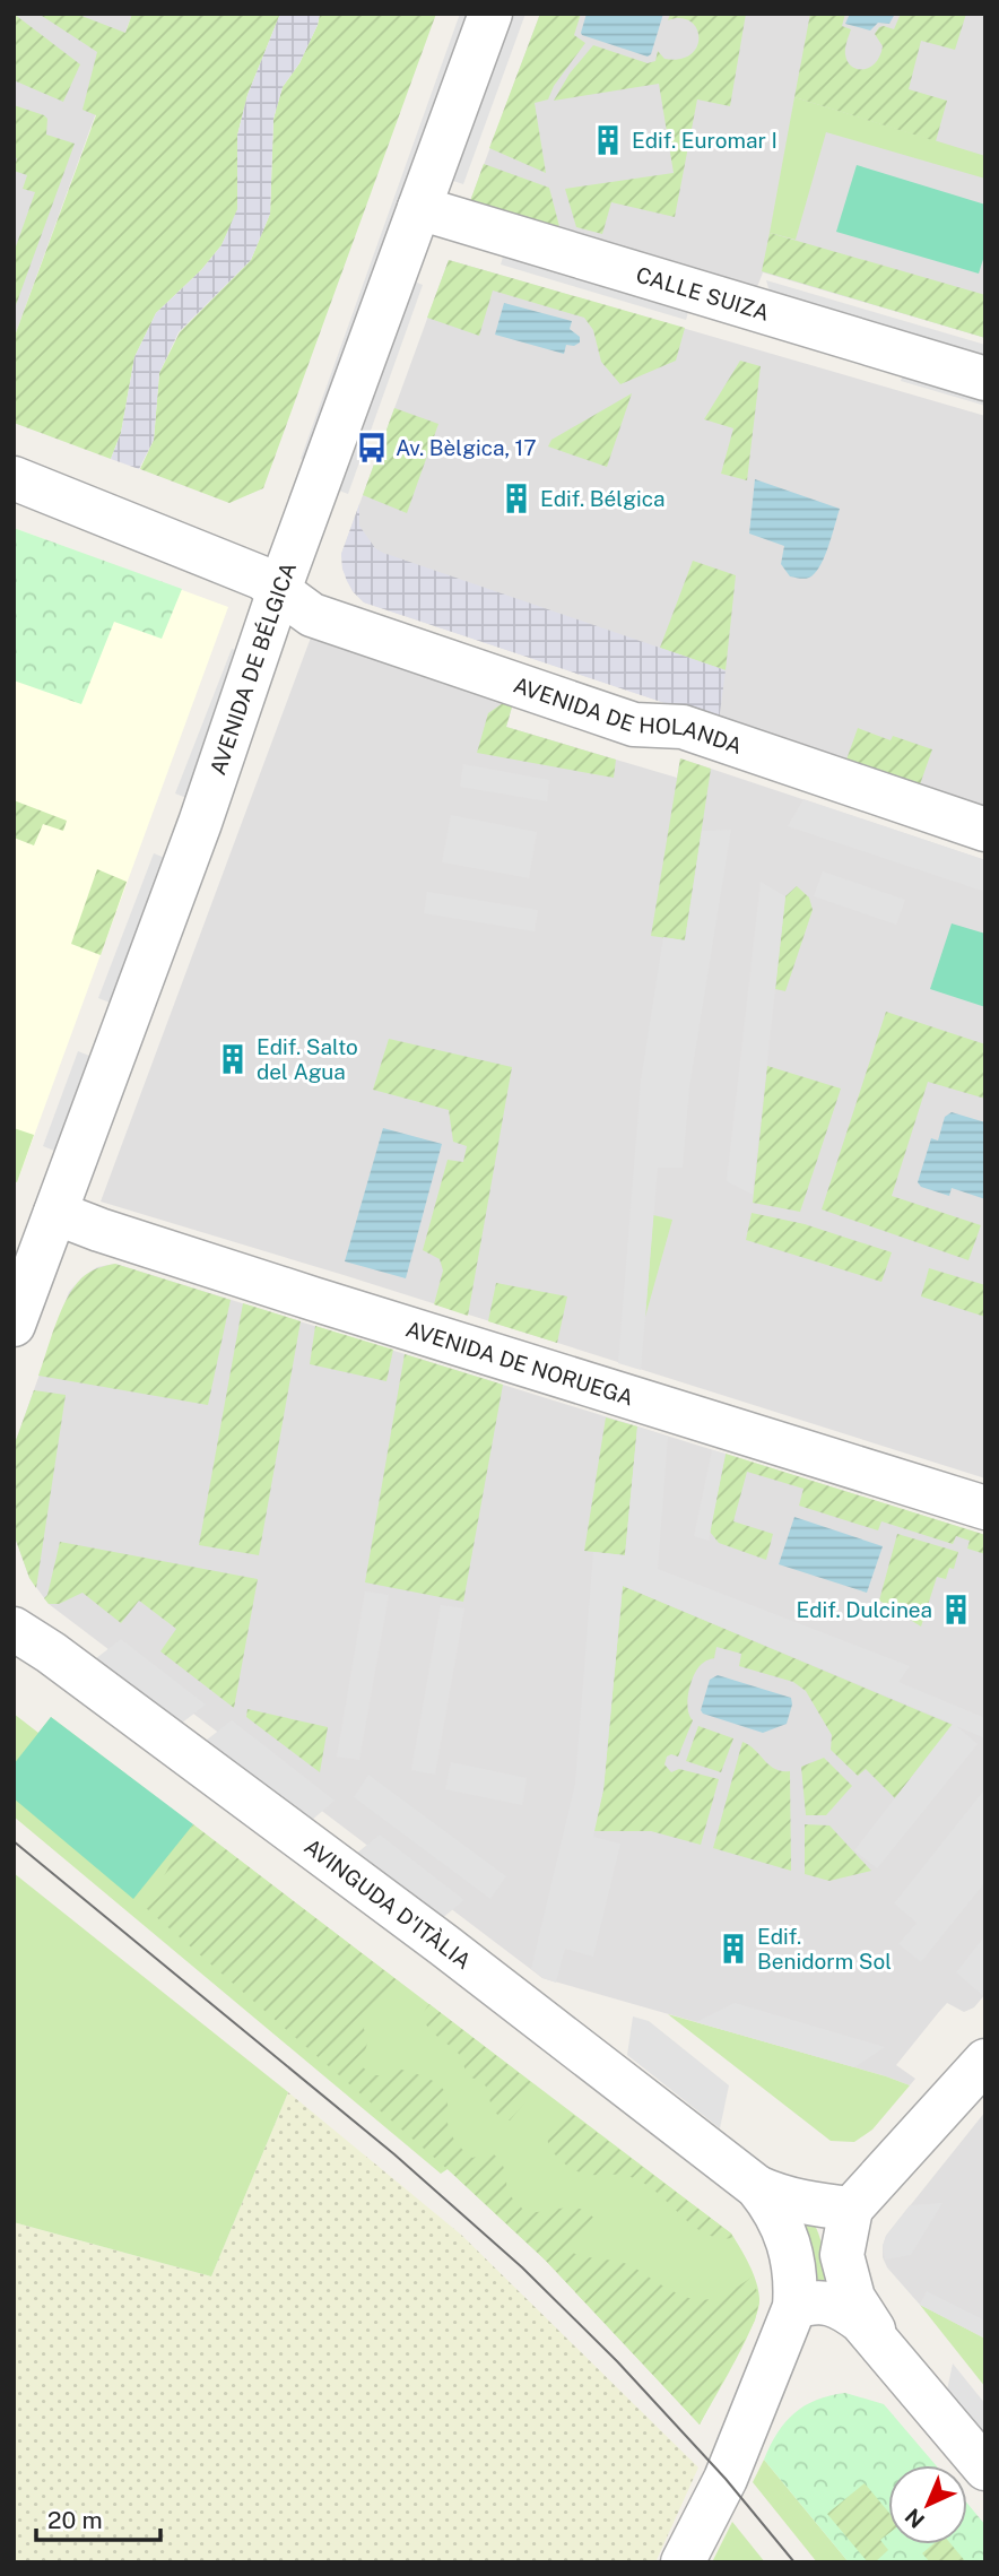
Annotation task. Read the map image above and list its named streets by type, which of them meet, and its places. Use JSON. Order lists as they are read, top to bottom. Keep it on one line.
{"streets":{"street":["CALLE SUIZA","AVENIDA DE BÉLGICA","AVENIDA DE HOLANDA","AVENIDA DE NORUEGA","AVINGUDA D'ITÀLIA"]},"crossings":[["CALLE SUIZA","AVENIDA DE BÉLGICA"],["AVENIDA DE BÉLGICA","AVENIDA DE HOLANDA"],["AVENIDA DE BÉLGICA","AVENIDA DE NORUEGA"]],"places":{"building":["Edif. Euromar I","Edif. Bélgica","Edif. Salto del Agua","Edif. Dulcinea","Edif. Benidorm Sol"],"bus stop":["Av. Bèlgica, 17"]},"scale_bar":"20 m","north":"bottom left"}
